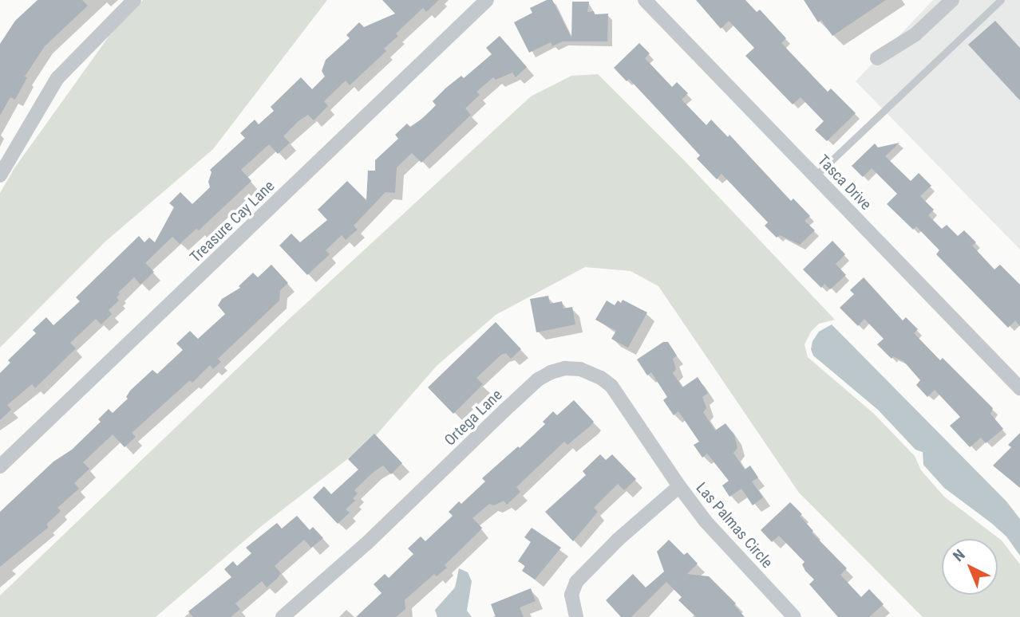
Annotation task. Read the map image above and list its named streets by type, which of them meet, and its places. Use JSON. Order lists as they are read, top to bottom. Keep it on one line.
{"streets":{"street":["Tasca Drive","Treasure Cay Lane","Ortega Lane","Las Palmas Circle"]},"crossings":[["Ortega Lane","Las Palmas Circle"]],"north":"top left"}
